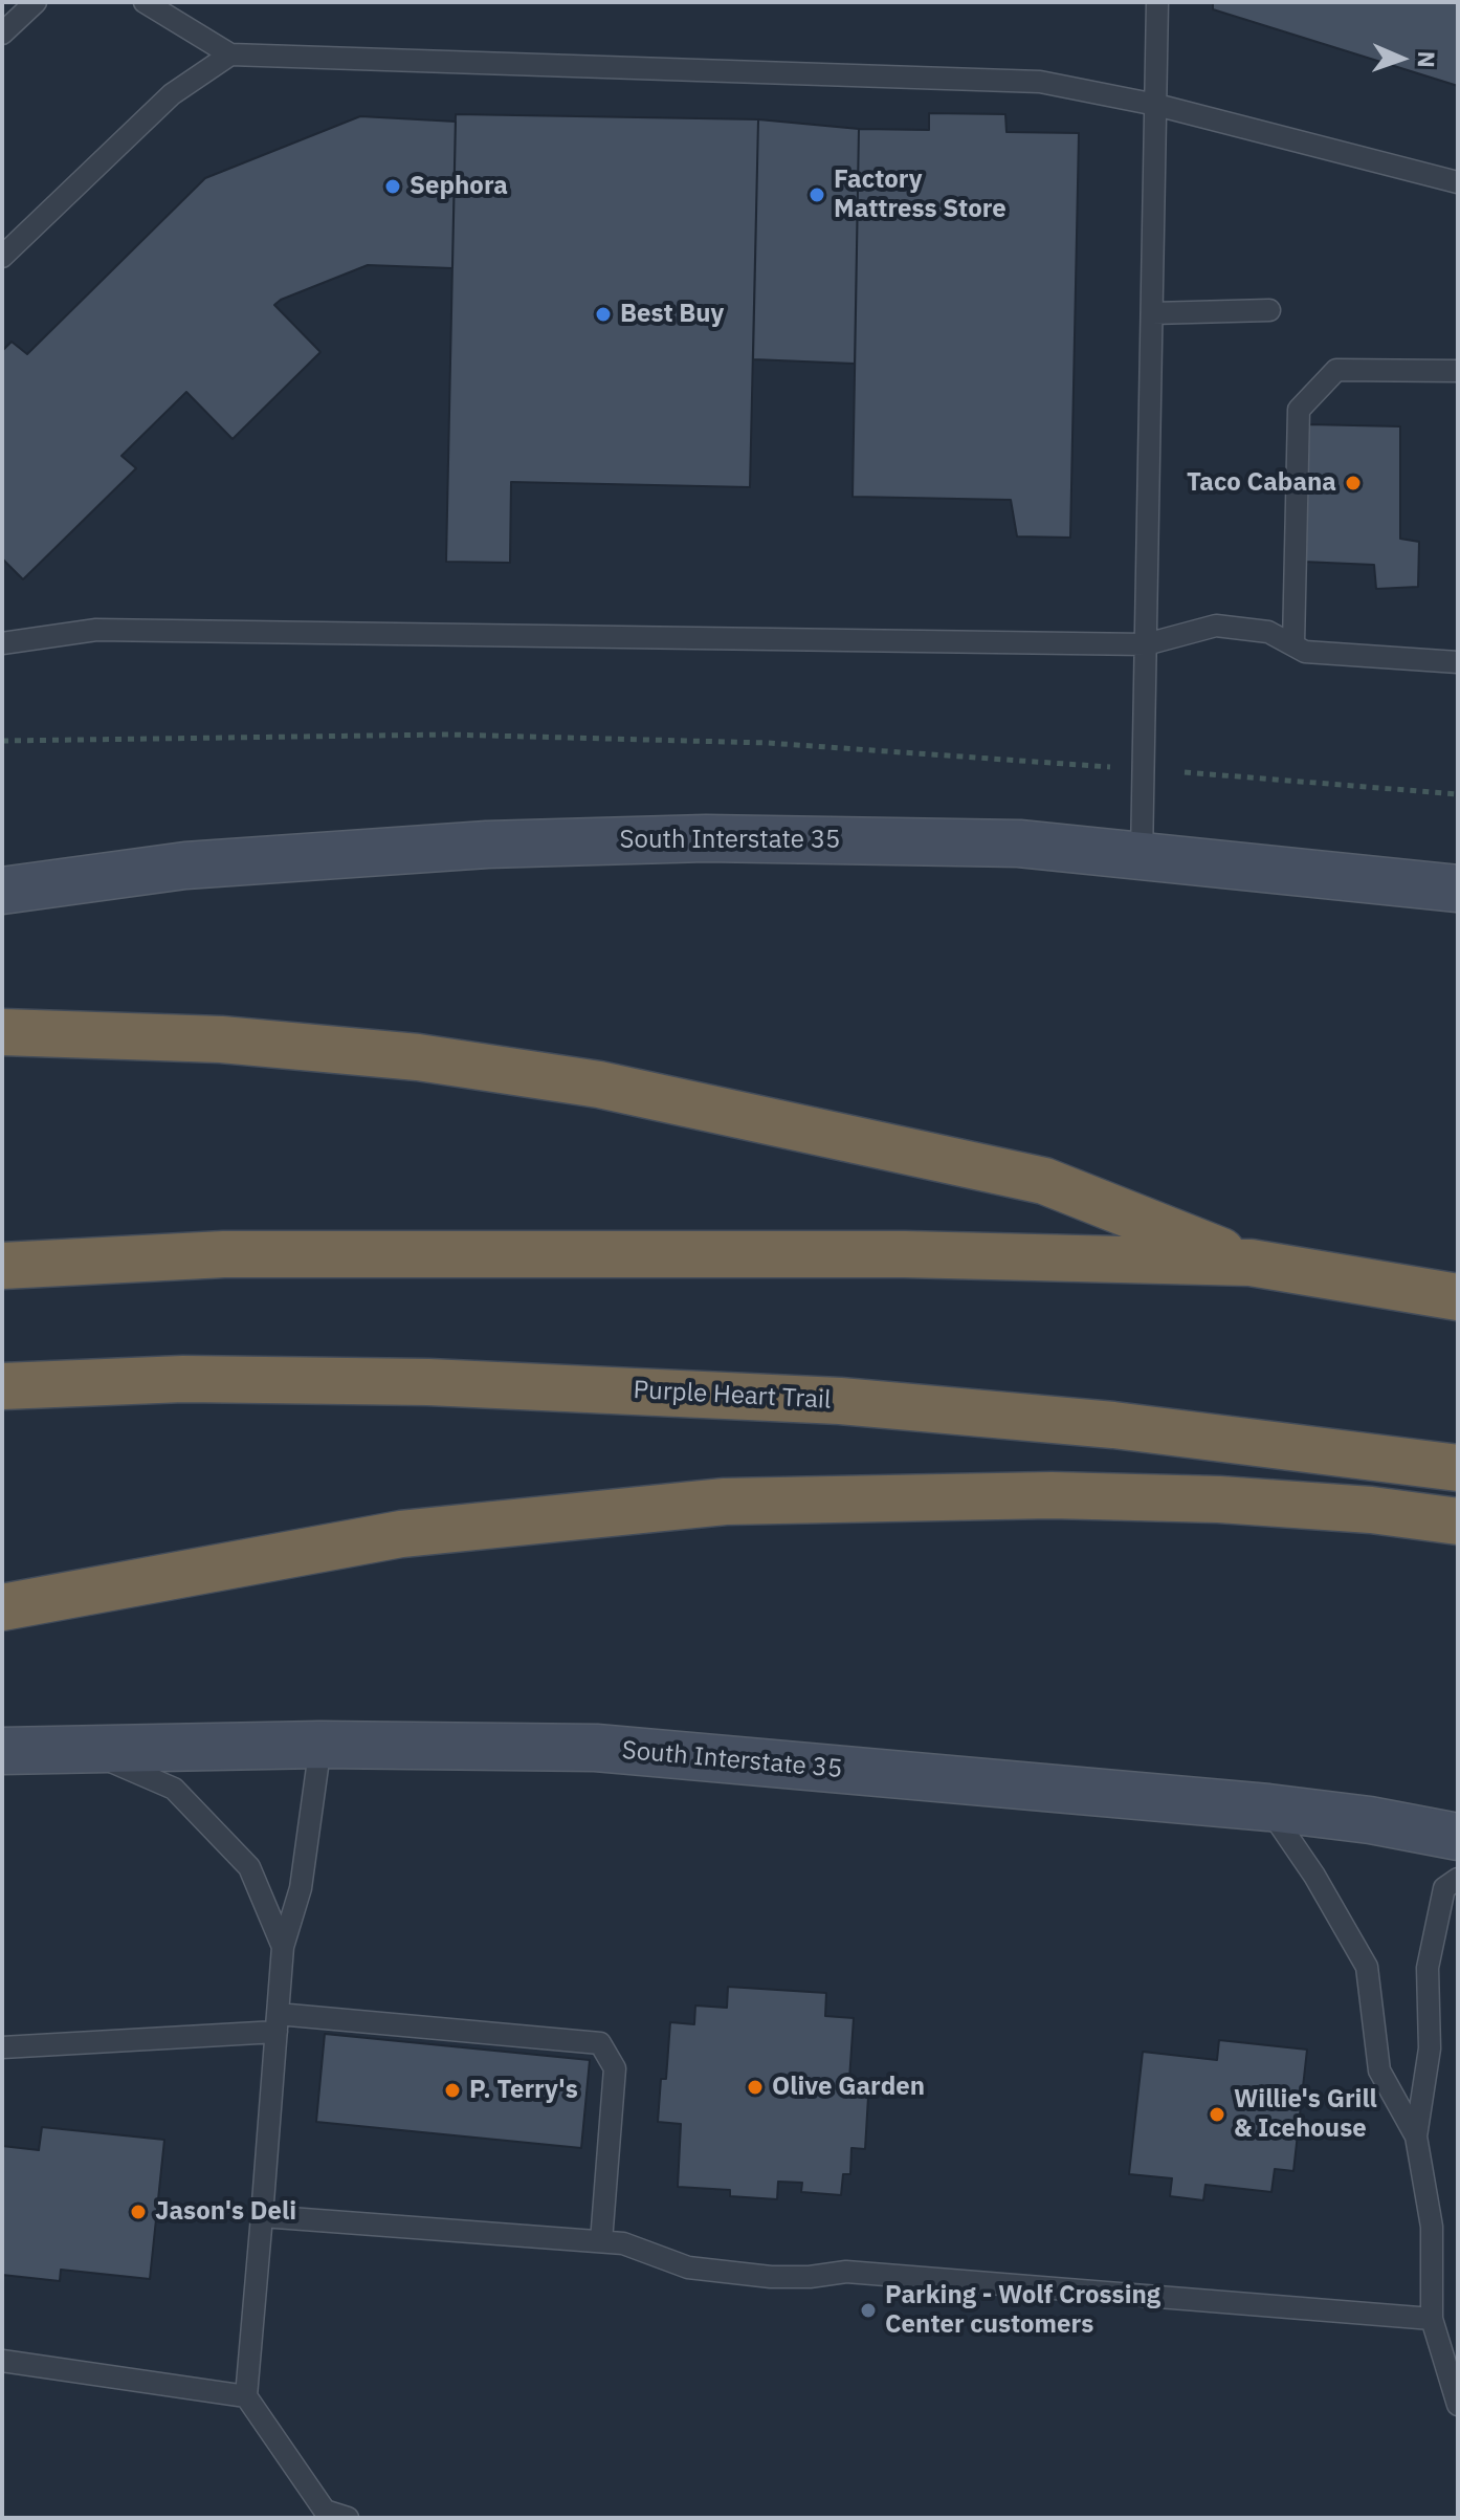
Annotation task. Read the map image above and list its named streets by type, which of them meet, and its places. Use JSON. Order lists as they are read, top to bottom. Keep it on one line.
{"streets":{"highway":["Purple Heart Trail"],"main road":["South Interstate 35"]},"places":["Sephora","Factory Mattress Store","Best Buy","Taco Cabana","Olive Garden","P. Terry's","Willie's Grill & Icehouse","Jason's Deli","Parking - Wolf Crossing Center customers"],"north":"right"}
